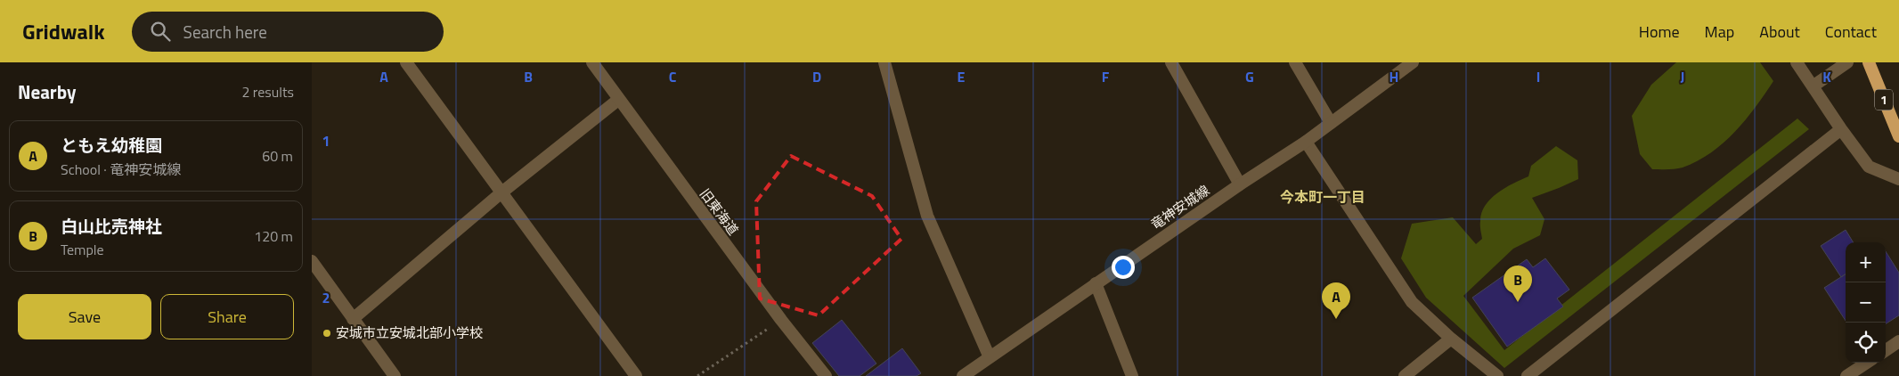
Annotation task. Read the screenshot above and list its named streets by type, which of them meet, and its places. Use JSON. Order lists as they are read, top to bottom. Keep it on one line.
{"streets":{"highway":["1"],"street":["竜神安城線","旧東海道"]},"districts":["今本町一丁目"],"places":["安城市立安城北部小学校"],"page":{"header":"Gridwalk","search":"Search here","nav":["Home","Map","About","Contact"],"heading":["Nearby","2 results"],"list":[{"mark":"A","name":"ともえ幼稚園","note":"School · 竜神安城線","value":"60 m"},{"mark":"B","name":"白山比売神社","note":"Temple","value":"120 m"}],"map_buttons":["+","−"],"pins":["B","A"],"buttons":["Save","Share"]},"grid":{"columns":["A","B","C","D","E","F","G","H","I","J","K"],"rows":["1","2"]}}
